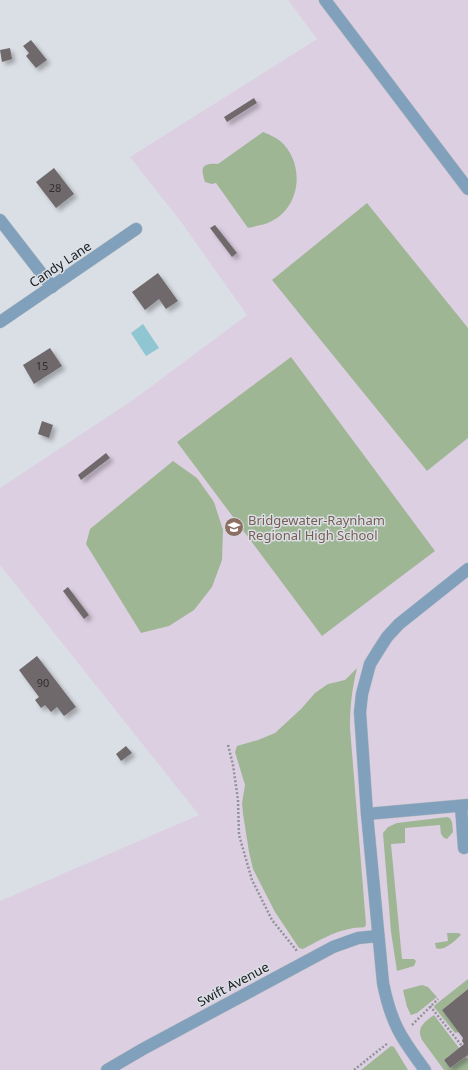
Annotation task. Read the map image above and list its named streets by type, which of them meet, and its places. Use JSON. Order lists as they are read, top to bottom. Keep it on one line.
{"streets":{"street":["Candy Lane","Swift Avenue"]},"places":{"school or university":["Bridgewater-Raynham Regional High School"]},"house_numbers":["28","15","90"]}
